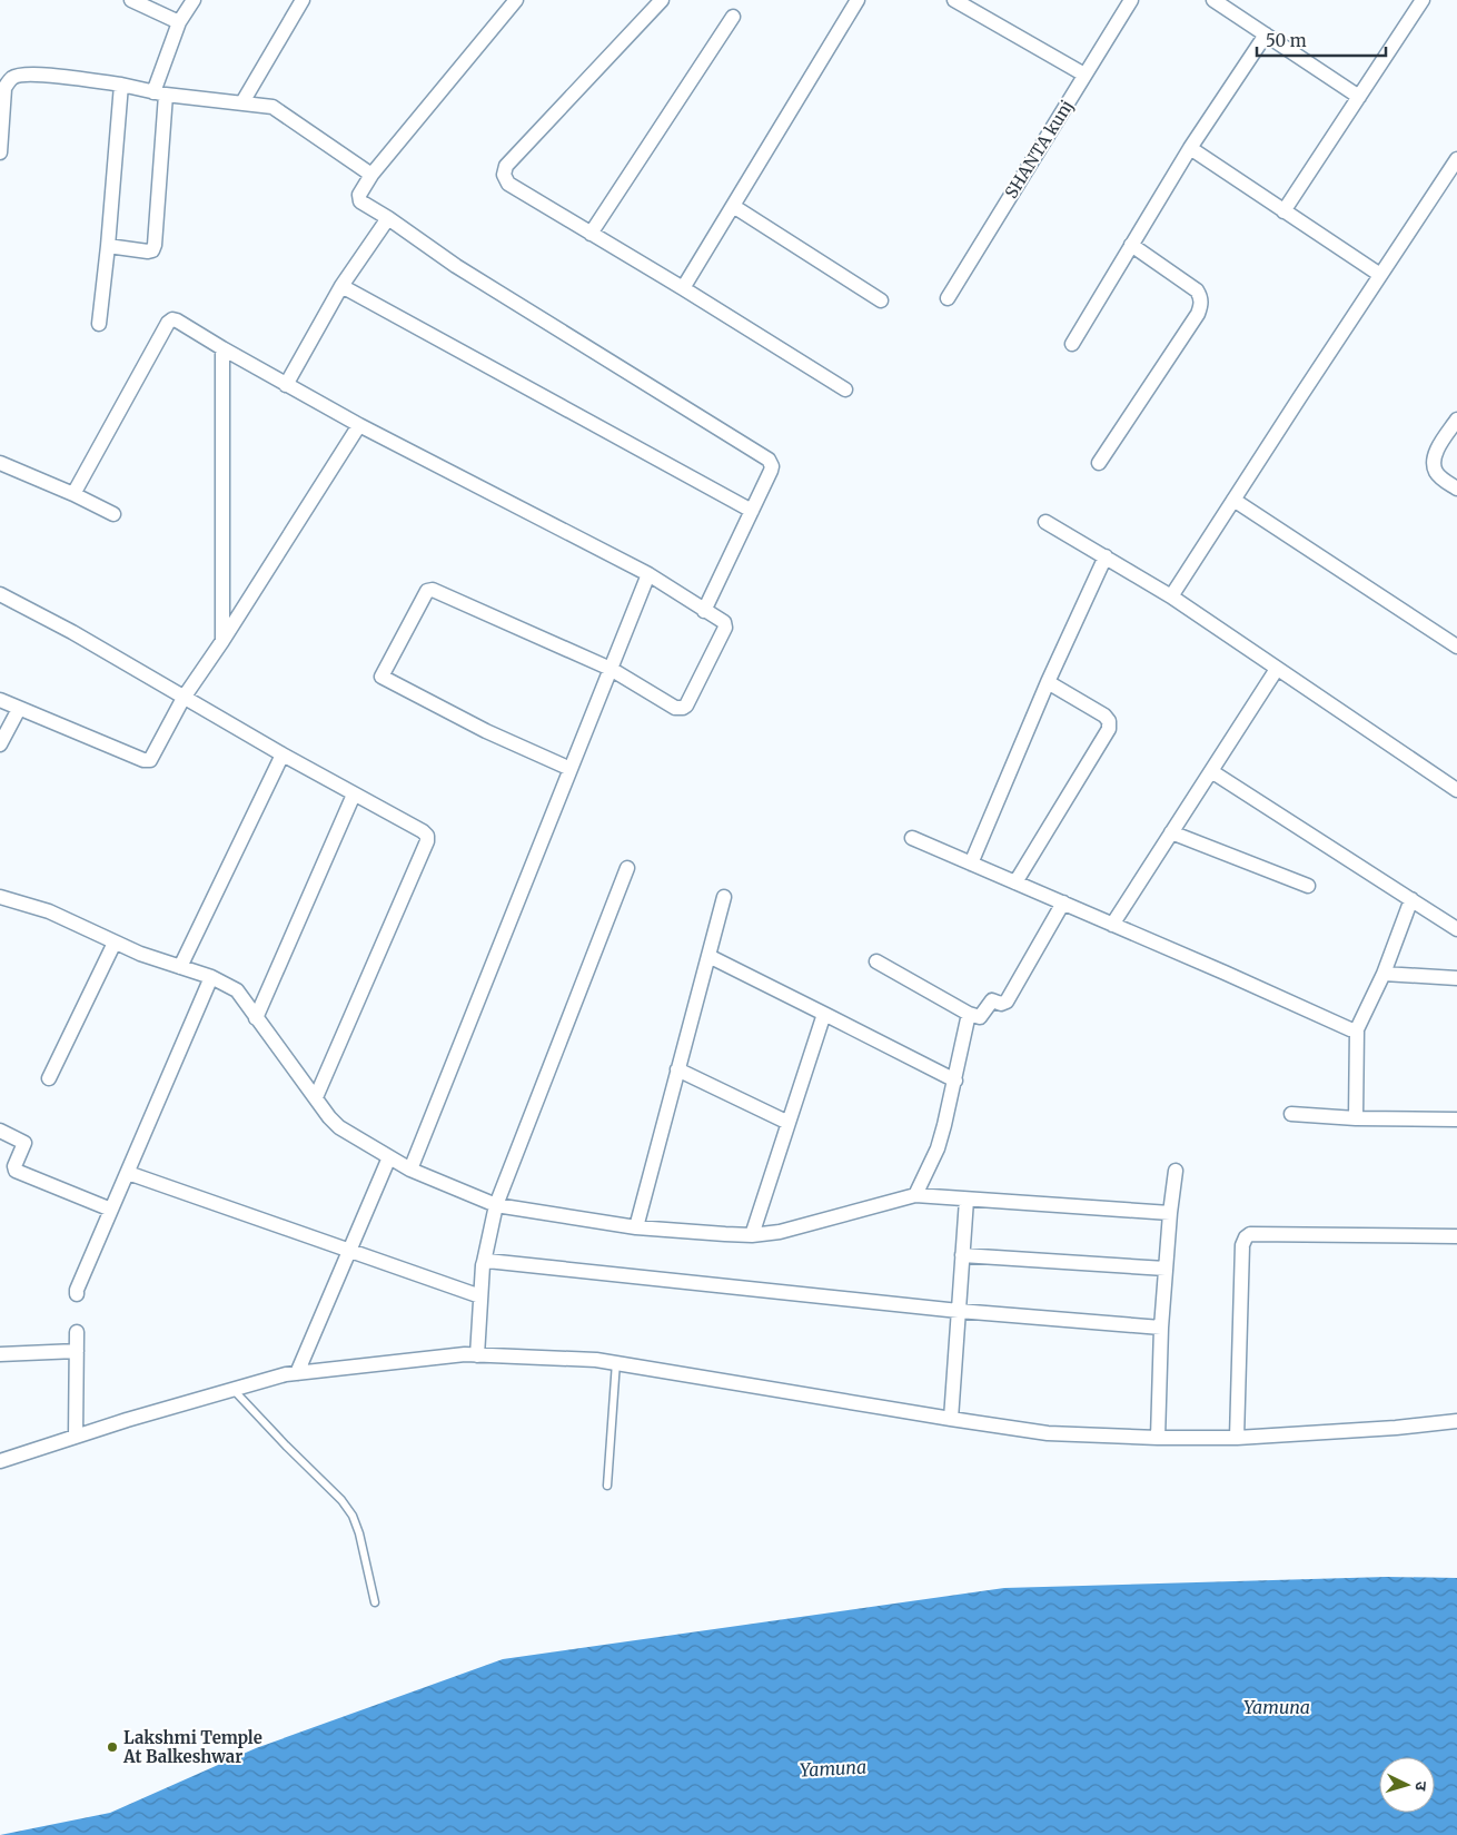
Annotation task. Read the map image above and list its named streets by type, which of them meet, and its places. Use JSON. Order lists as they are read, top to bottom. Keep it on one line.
{"streets":{"street":["SHANTA kunj"]},"water":["Yamuna"],"places":["Lakshmi Temple At Balkeshwar"],"scale_bar":"50 m","north":"right"}
